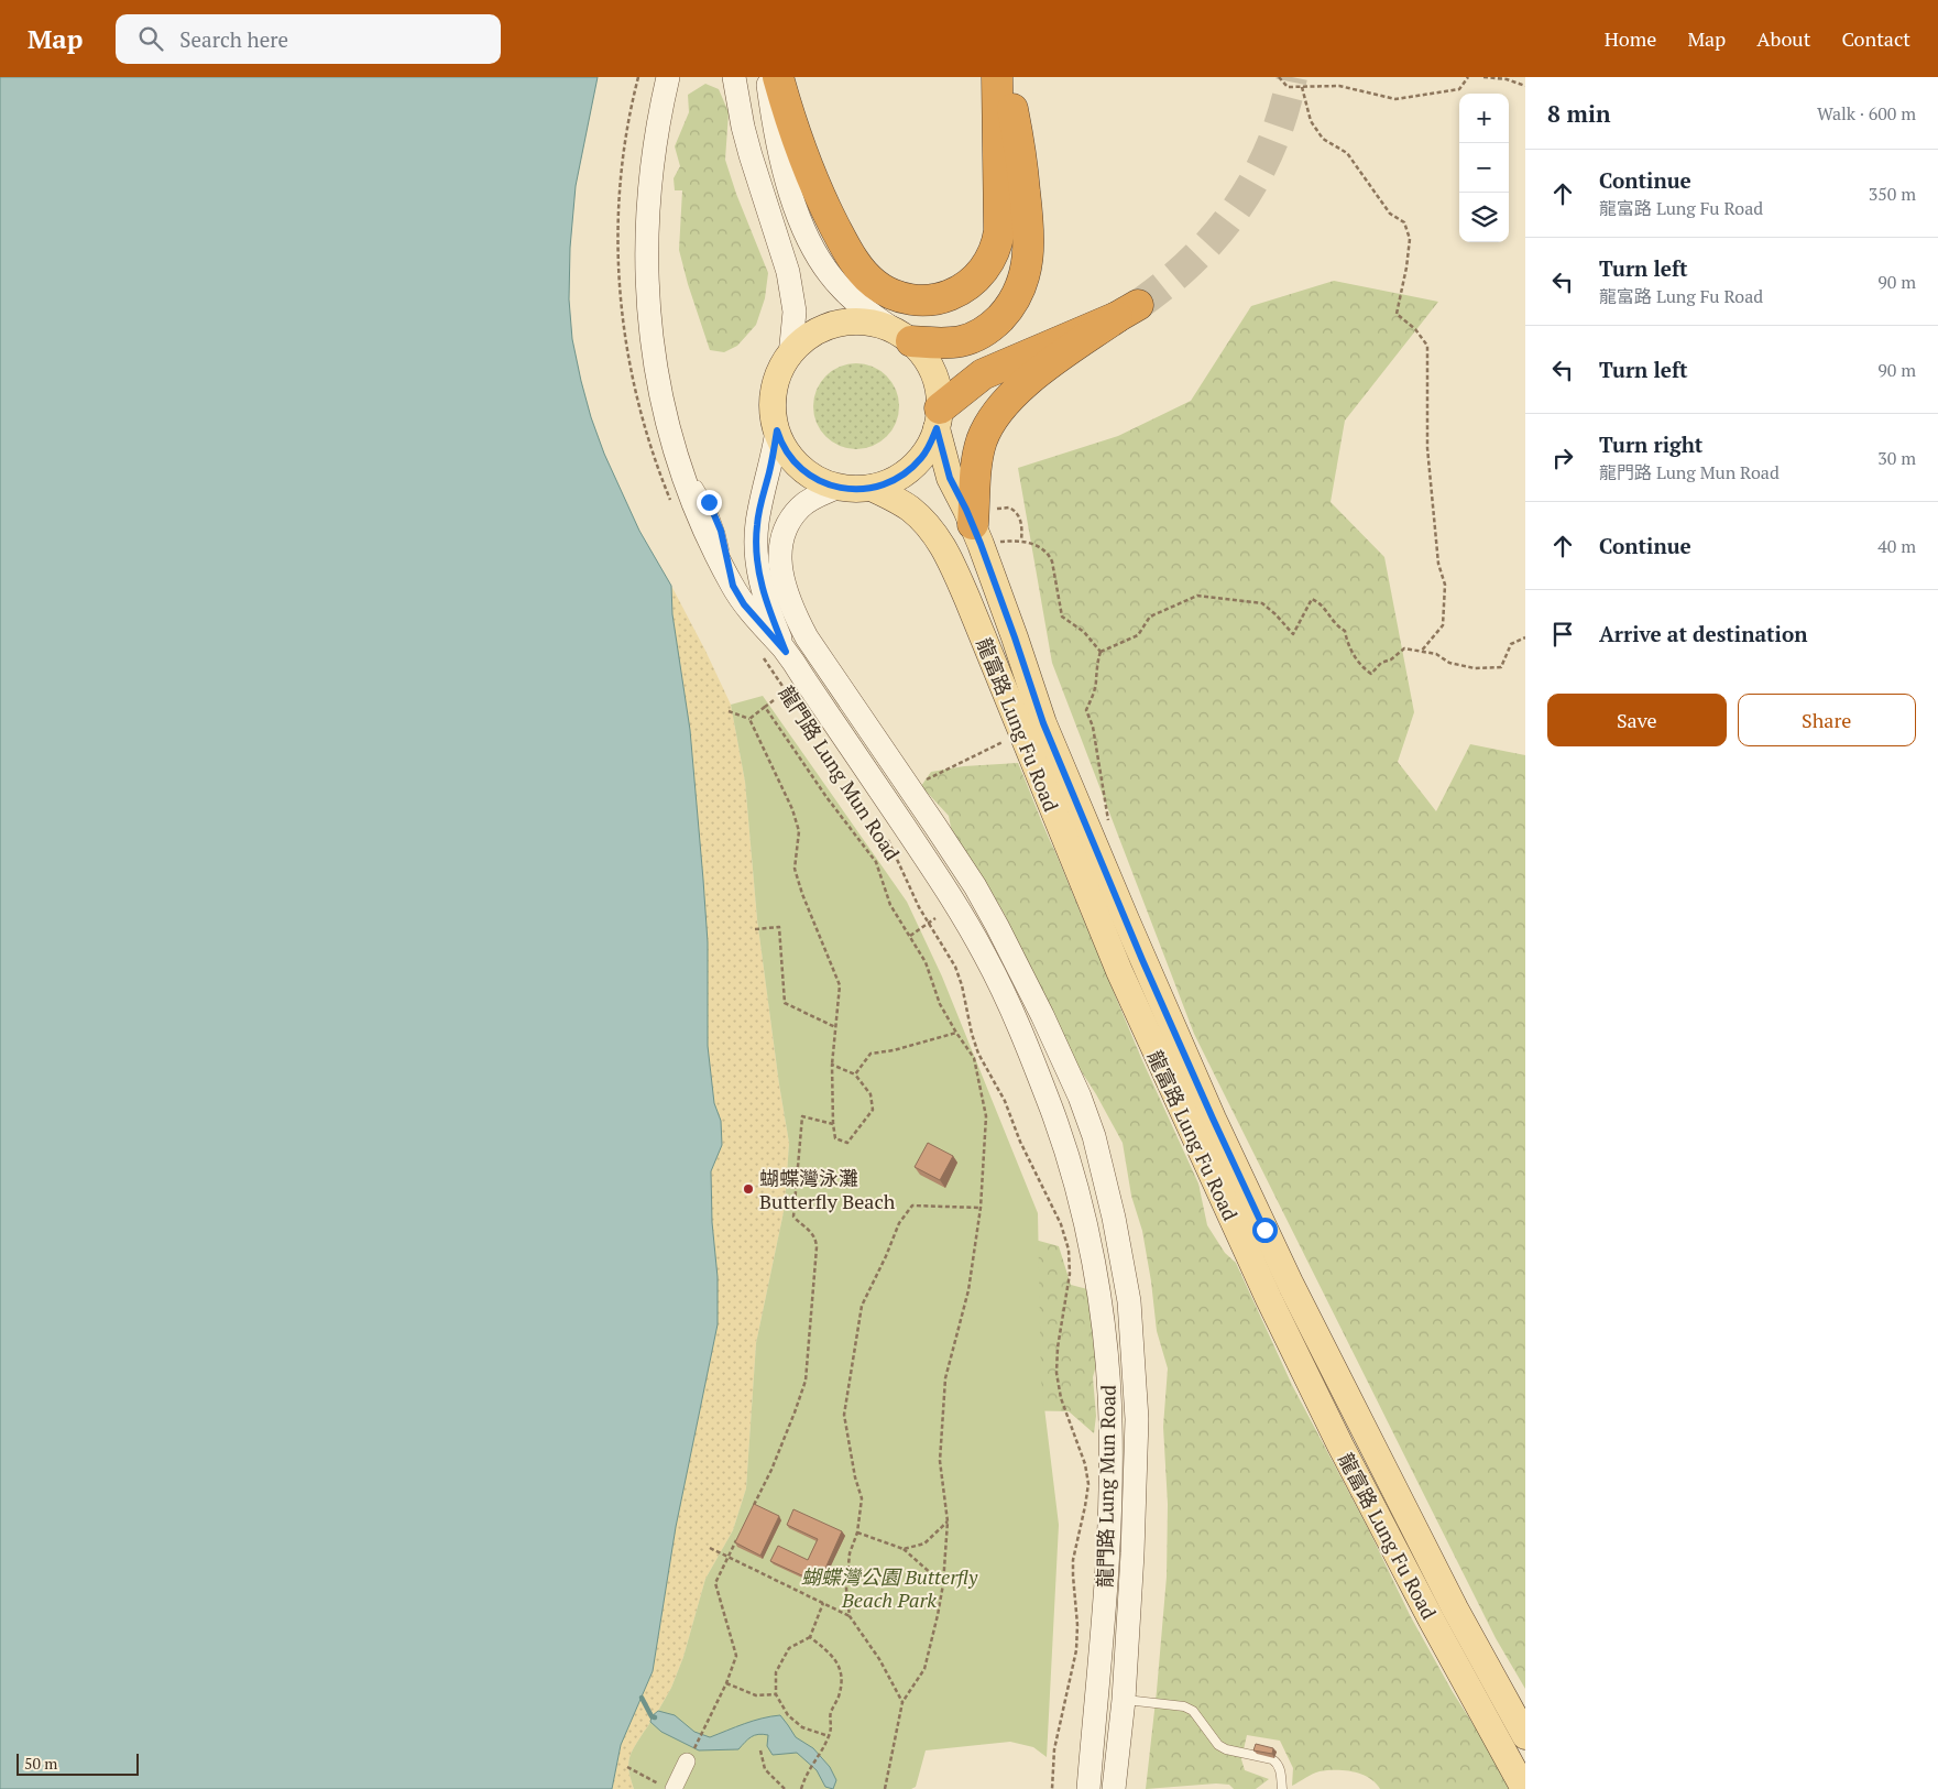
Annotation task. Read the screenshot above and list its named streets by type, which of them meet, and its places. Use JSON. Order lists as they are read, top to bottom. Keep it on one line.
{"streets":{"main road":["龍富路 Lung Fu Road","龍門路 Lung Mun Road"]},"crossings":[["龍富路 Lung Fu Road","龍門路 Lung Mun Road"]],"parks":["蝴蝶灣公園 Butterfly Beach Park"],"places":["蝴蝶灣泳灘 Butterfly Beach"],"scale_bar":"50 m","page":{"header":"Map","search":"Search here","nav":["Home","Map","About","Contact"],"heading":["8 min","Walk · 600 m"],"map_buttons":["+","−"],"list":[["Continue","龍富路 Lung Fu Road","350 m"],["Turn left","龍富路 Lung Fu Road","90 m"],["Turn left","90 m"],["Turn right","龍門路 Lung Mun Road","30 m"],["Continue","40 m"],"Arrive at destination"],"buttons":["Save","Share"],"scale":"50 m"}}
